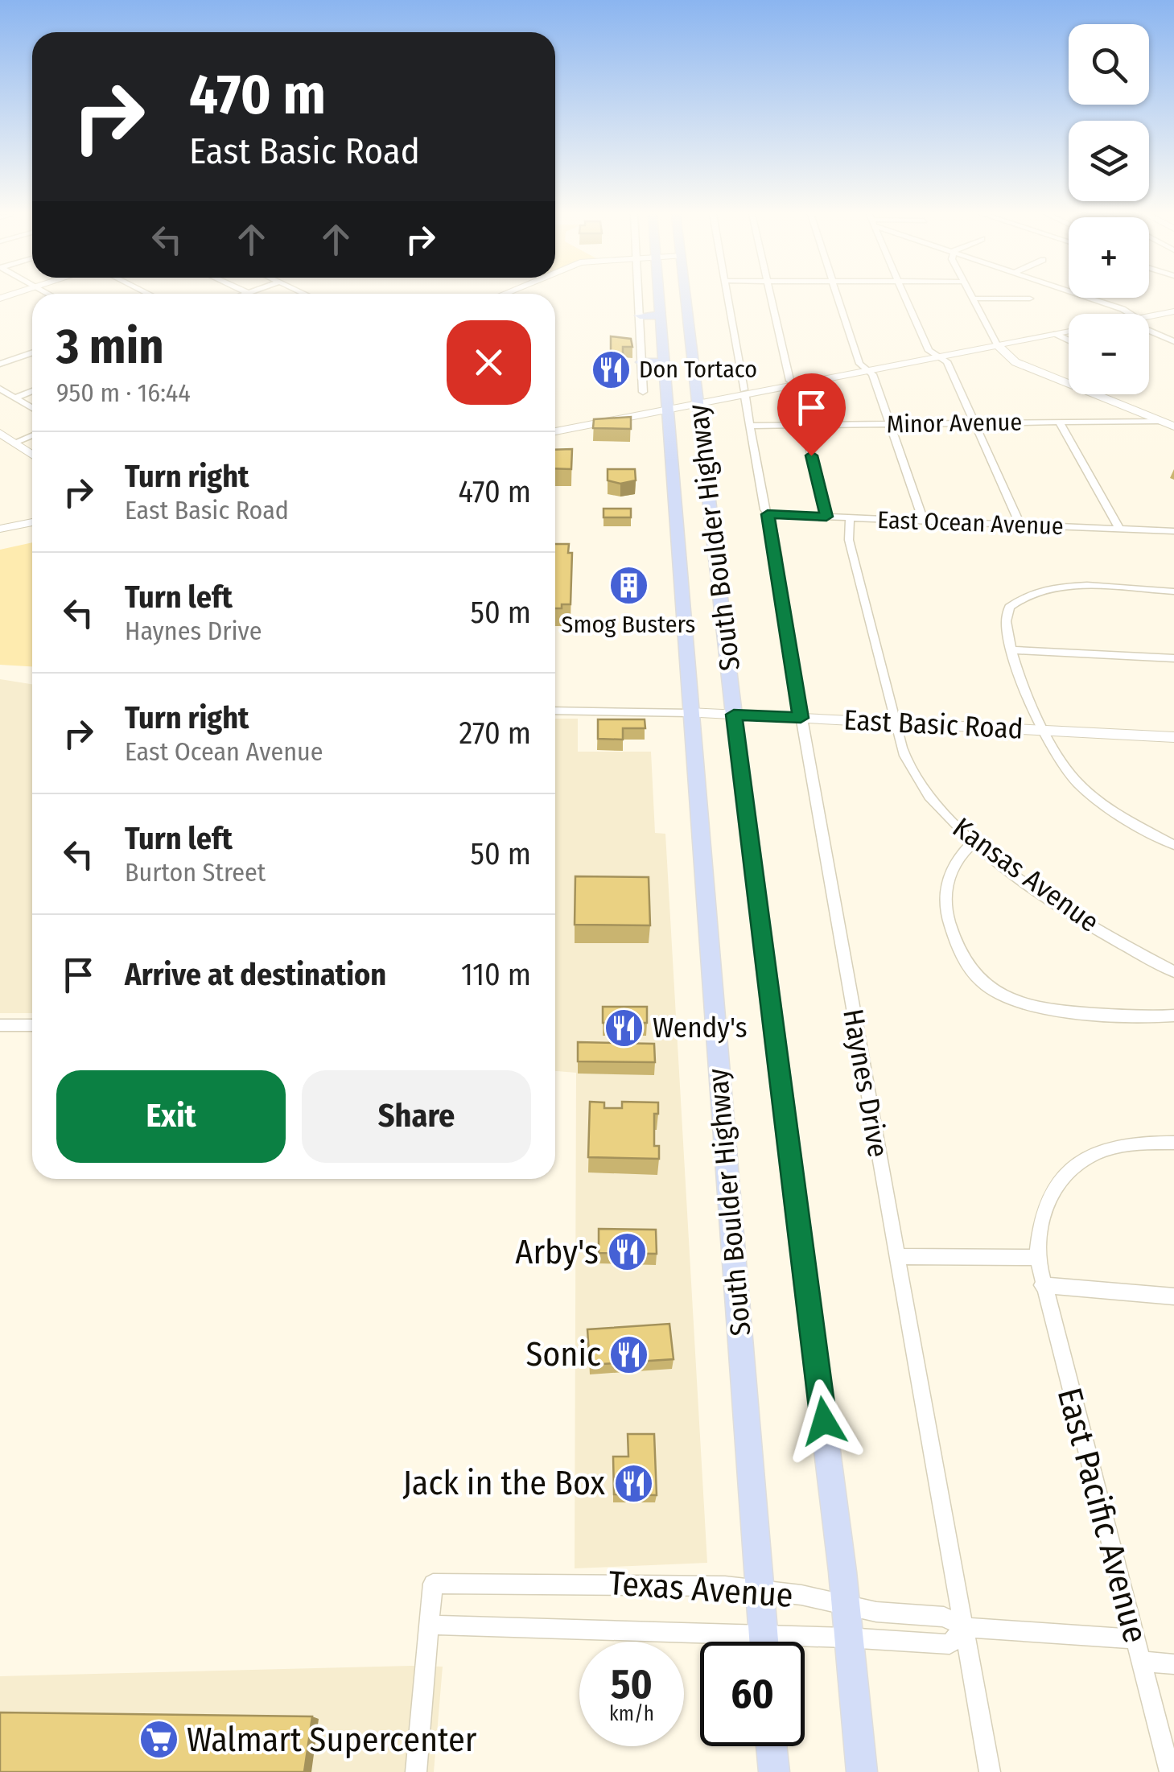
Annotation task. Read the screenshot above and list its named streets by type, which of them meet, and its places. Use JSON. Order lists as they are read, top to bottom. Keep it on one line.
{"streets":{"main road":["South Boulder Highway"],"street":["Minor Avenue","East Ocean Avenue","East Basic Road","Kansas Avenue","Haynes Drive","East Pacific Avenue","Texas Avenue"]},"crossings":[["Minor Avenue","Haynes Drive"],["East Ocean Avenue","Kansas Avenue"],["East Ocean Avenue","Haynes Drive"],["South Boulder Highway","East Basic Road"],["South Boulder Highway","Texas Avenue"],["East Basic Road","Kansas Avenue"],["East Basic Road","Haynes Drive"],["Haynes Drive","Texas Avenue"],["East Pacific Avenue","Texas Avenue"]],"places":{"restaurant":["Don Tortaco","Wendy's","Arby's","Sonic","Jack in the Box"],"building":["Smog Busters"],"supermarket":["Walmart Supercenter"]},"page":{"map_buttons":["+","−"],"turn":["470 m","East Basic Road"],"heading":["3 min","950 m · 16:44"],"list":[{"name":"Turn right","note":"East Basic Road","value":"470 m"},{"name":"Turn left","note":"Haynes Drive","value":"50 m"},{"name":"Turn right","note":"East Ocean Avenue","value":"270 m"},{"name":"Turn left","note":"Burton Street","value":"50 m"},{"name":"Arrive at destination","value":"110 m"}],"buttons":["Exit","Share"],"speed":"50 km/h","limit":"60"}}
